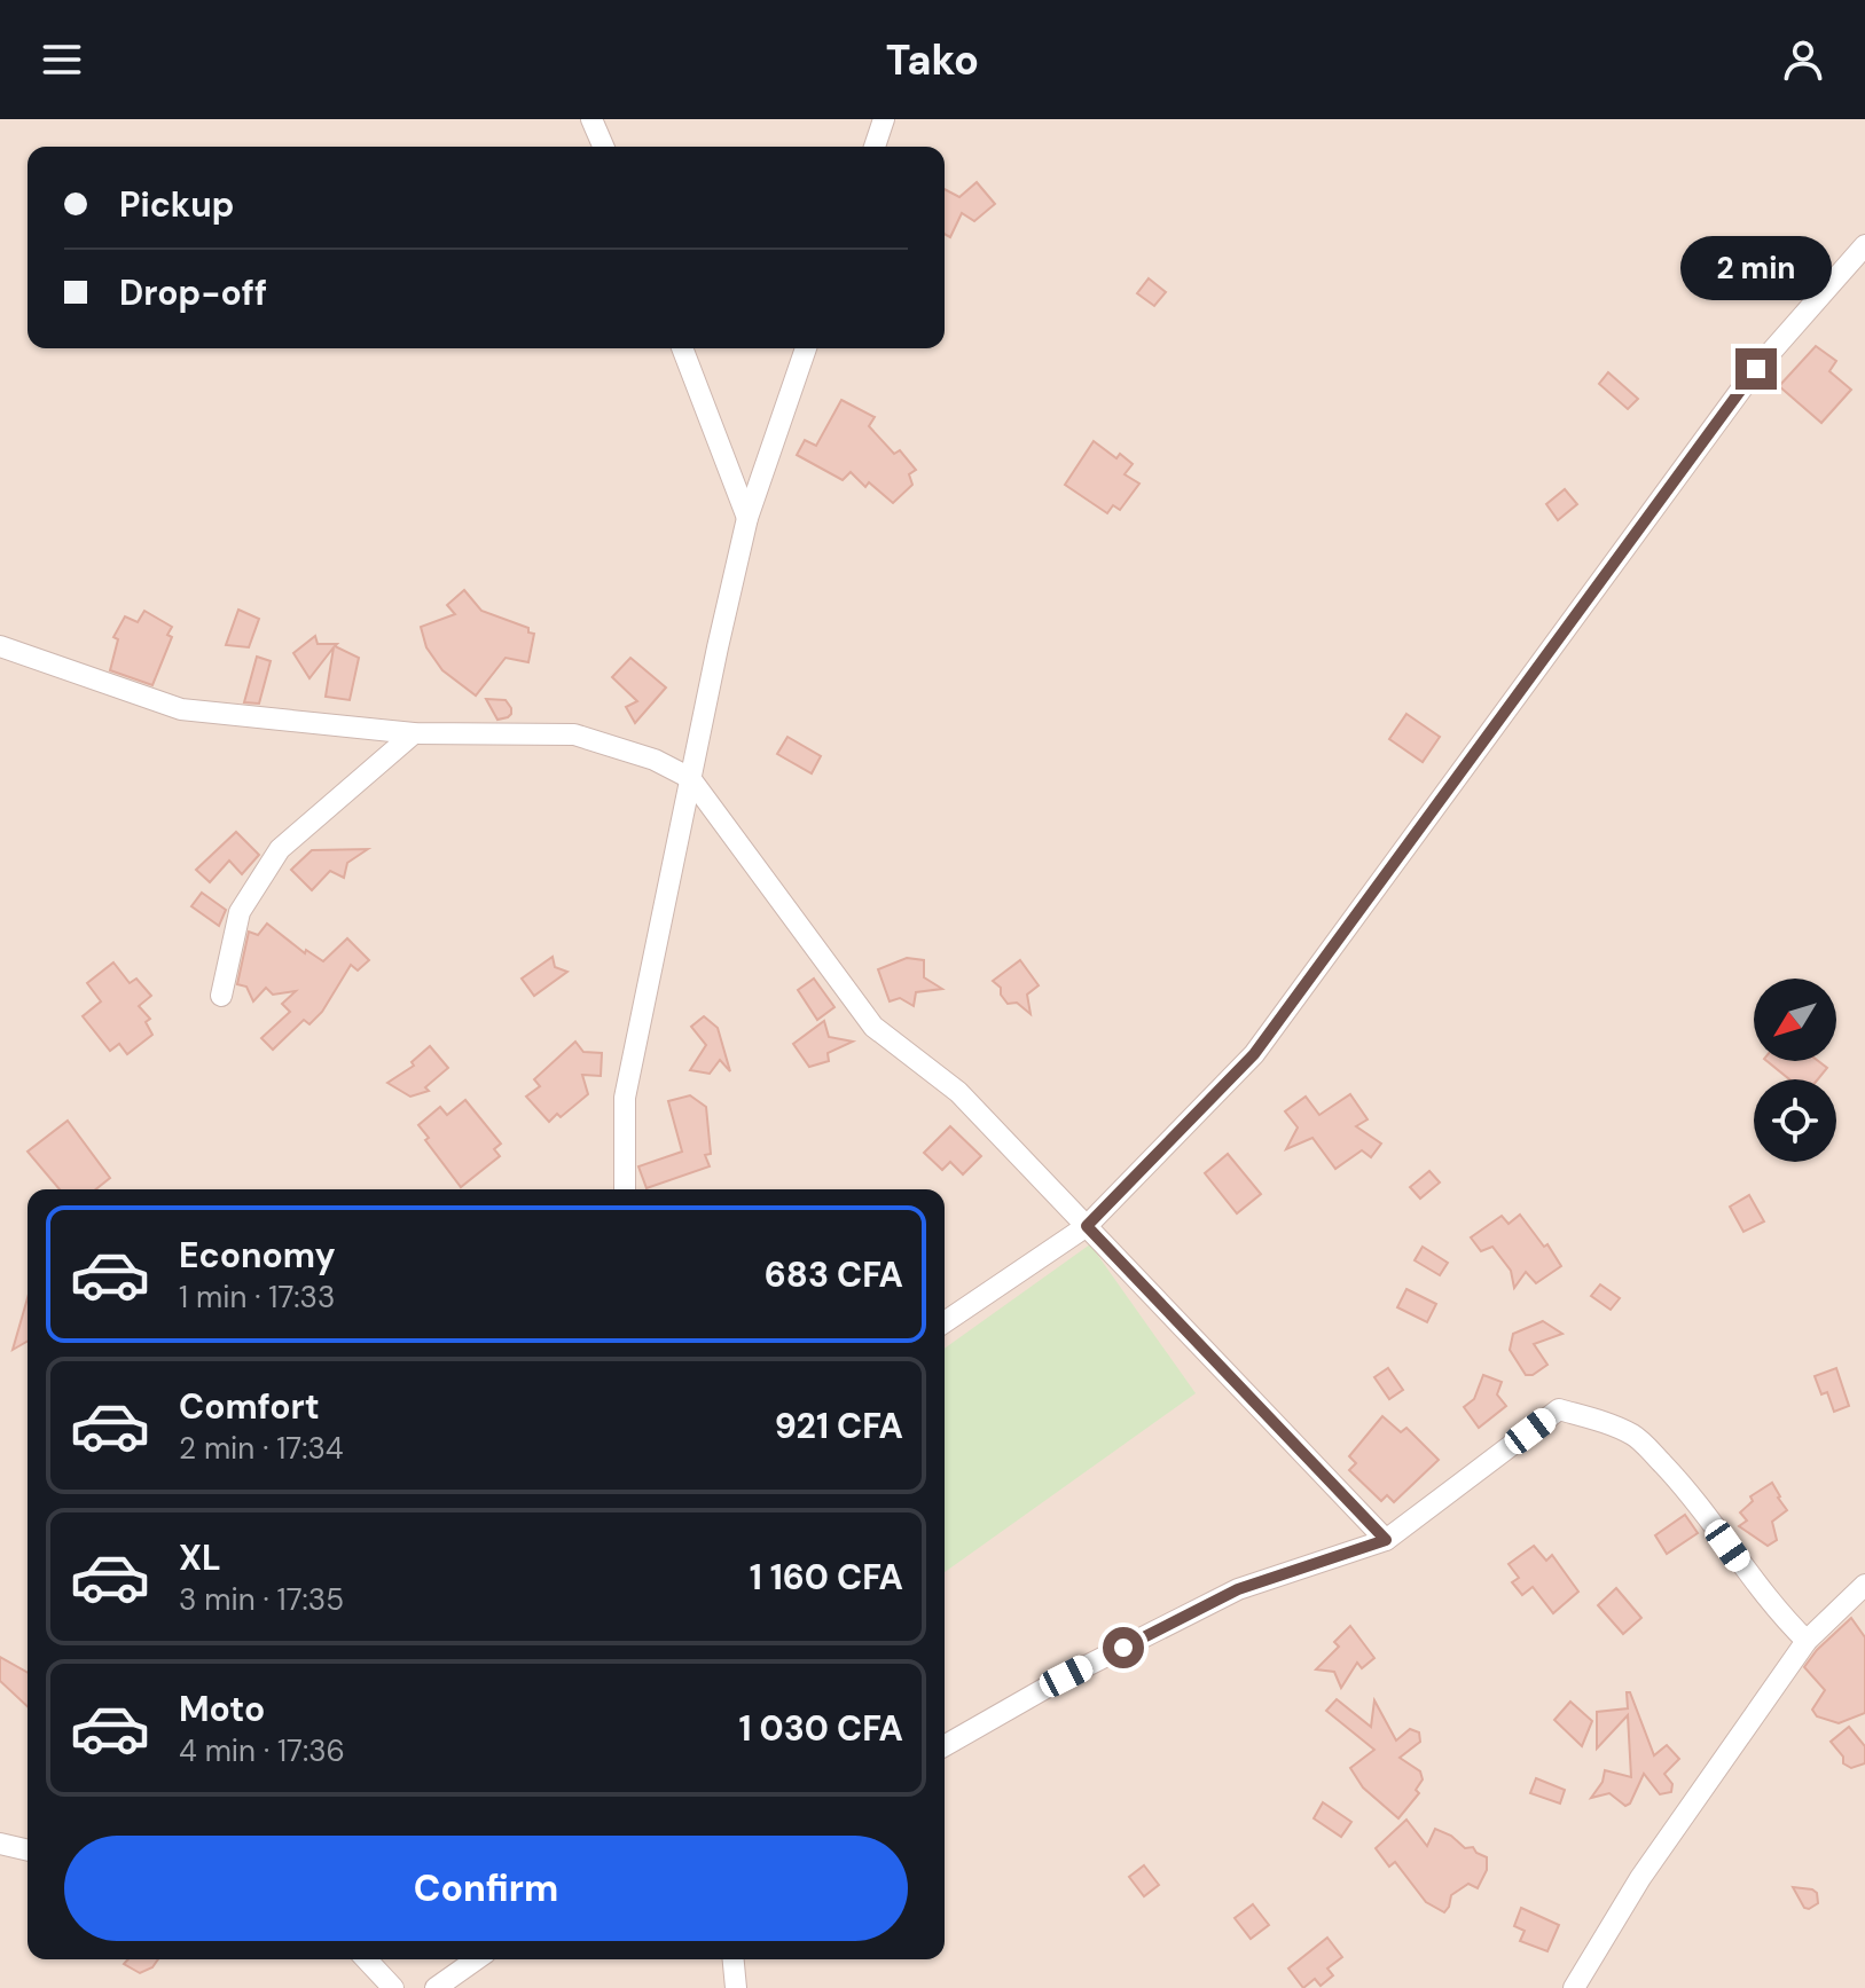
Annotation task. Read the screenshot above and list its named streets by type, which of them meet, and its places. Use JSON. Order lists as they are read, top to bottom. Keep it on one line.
{"north":"bottom left","page":{"header":"Tako","banner":["Pickup","Drop-off"],"bubble":"2 min","list":[{"name":"Economy","note":"1 min · 17:33","value":"683 CFA"},{"name":"Comfort","note":"2 min · 17:34","value":"921 CFA"},{"name":"XL","note":"3 min · 17:35","value":"1 160 CFA"},{"name":"Moto","note":"4 min · 17:36","value":"1 030 CFA"}],"buttons":"Confirm"}}
